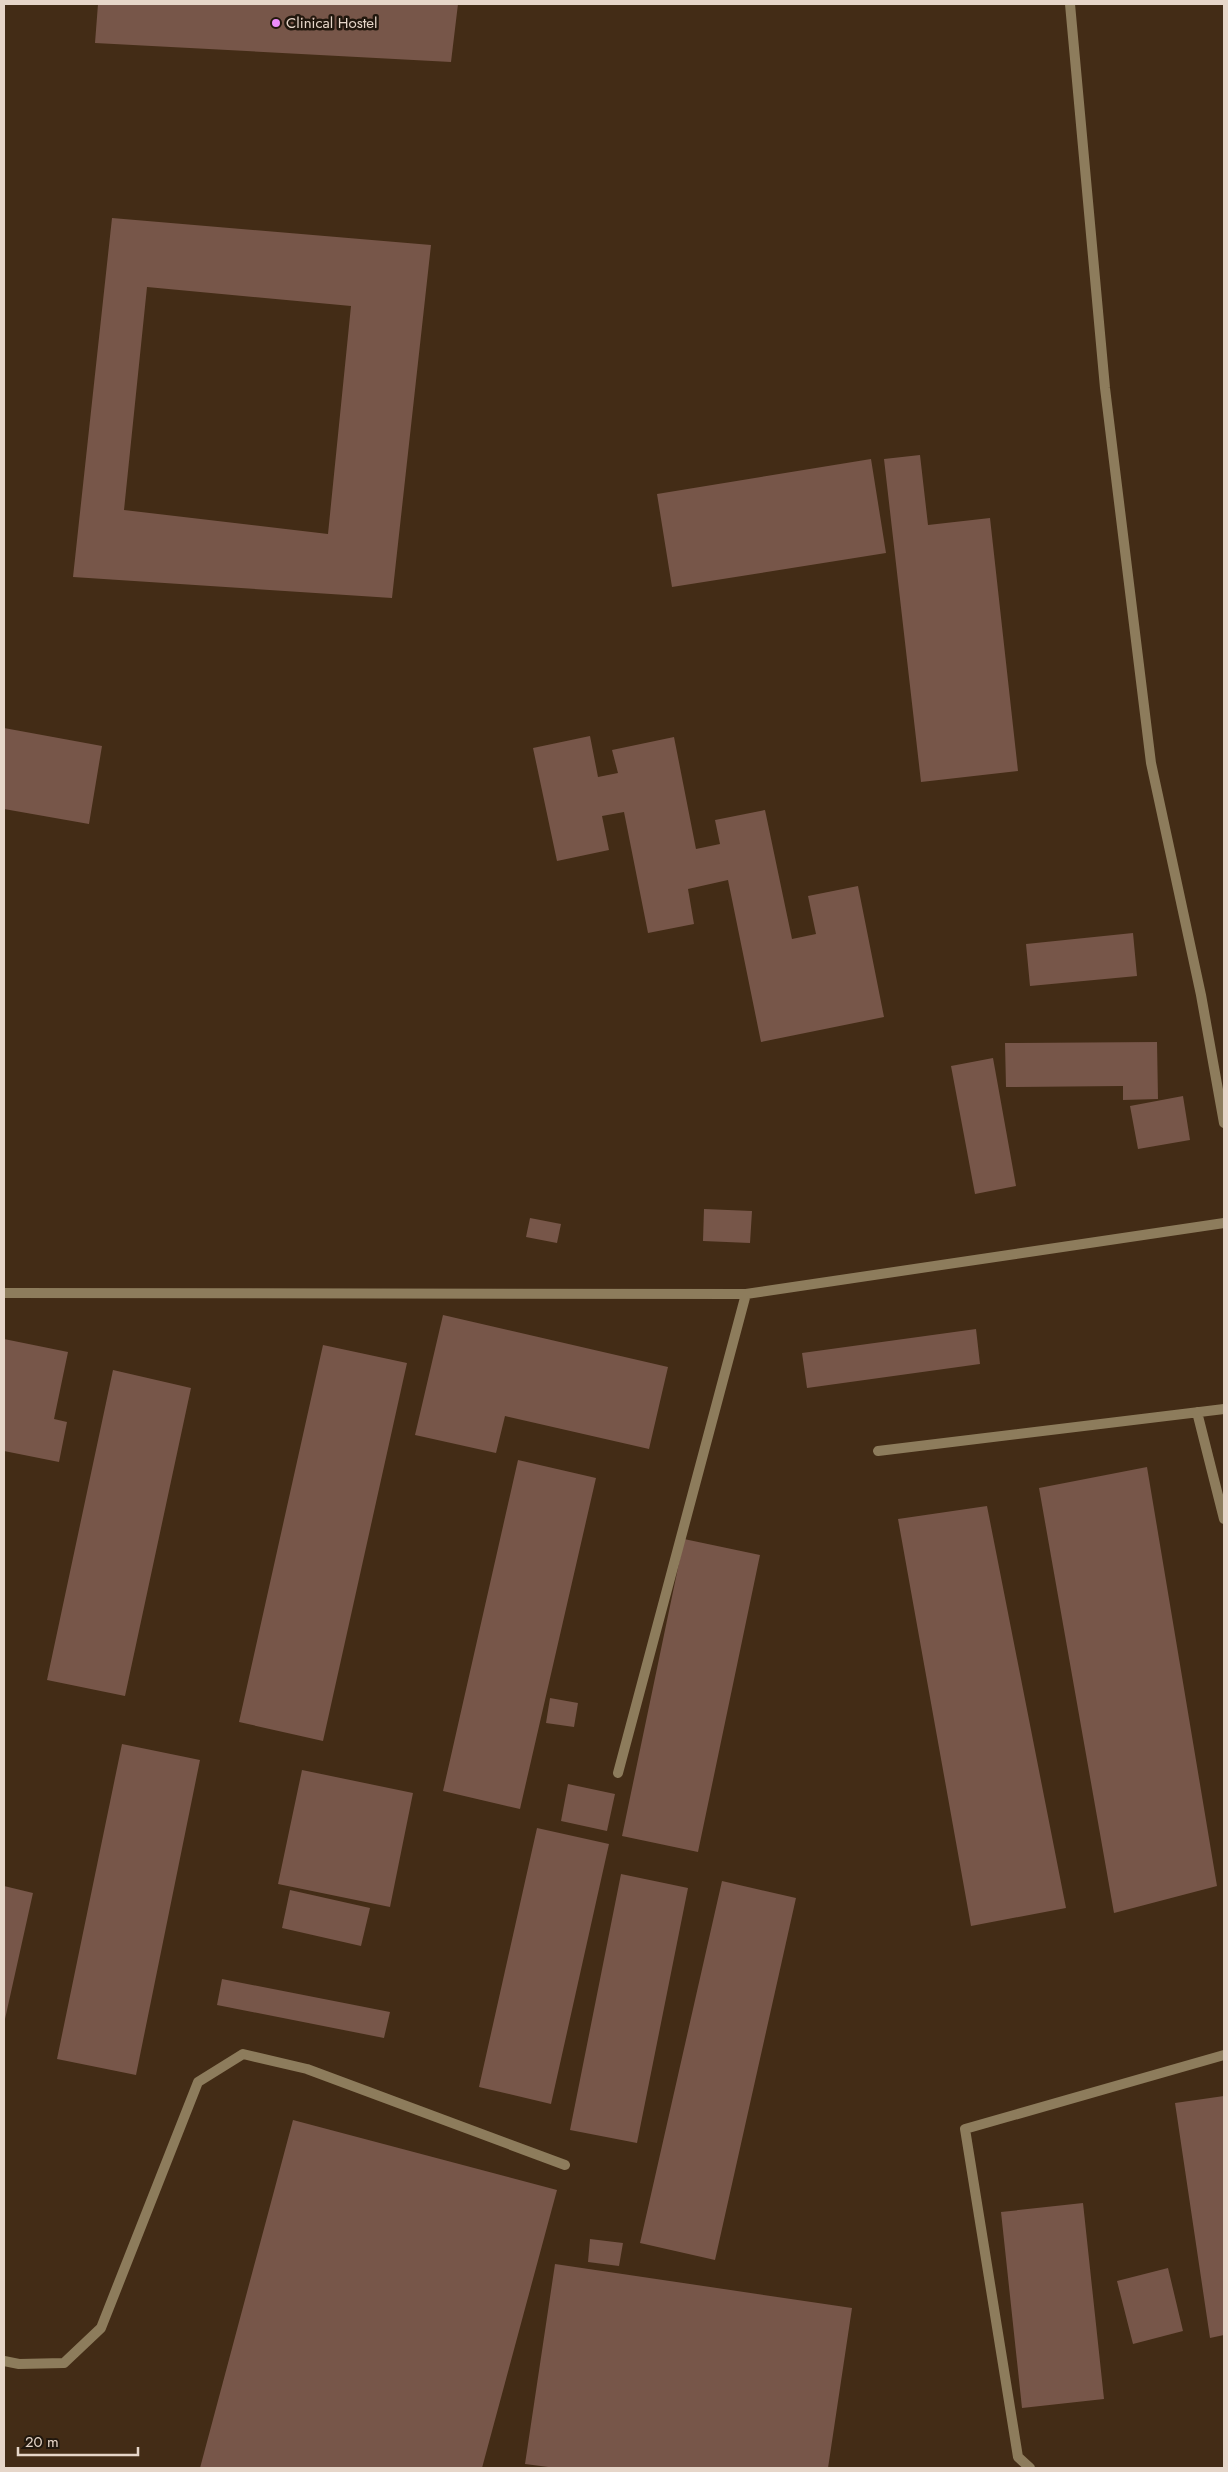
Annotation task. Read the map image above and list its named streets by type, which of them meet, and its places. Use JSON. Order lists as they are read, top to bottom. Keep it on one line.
{"places":["Clinical Hostel"],"scale_bar":"20 m"}
